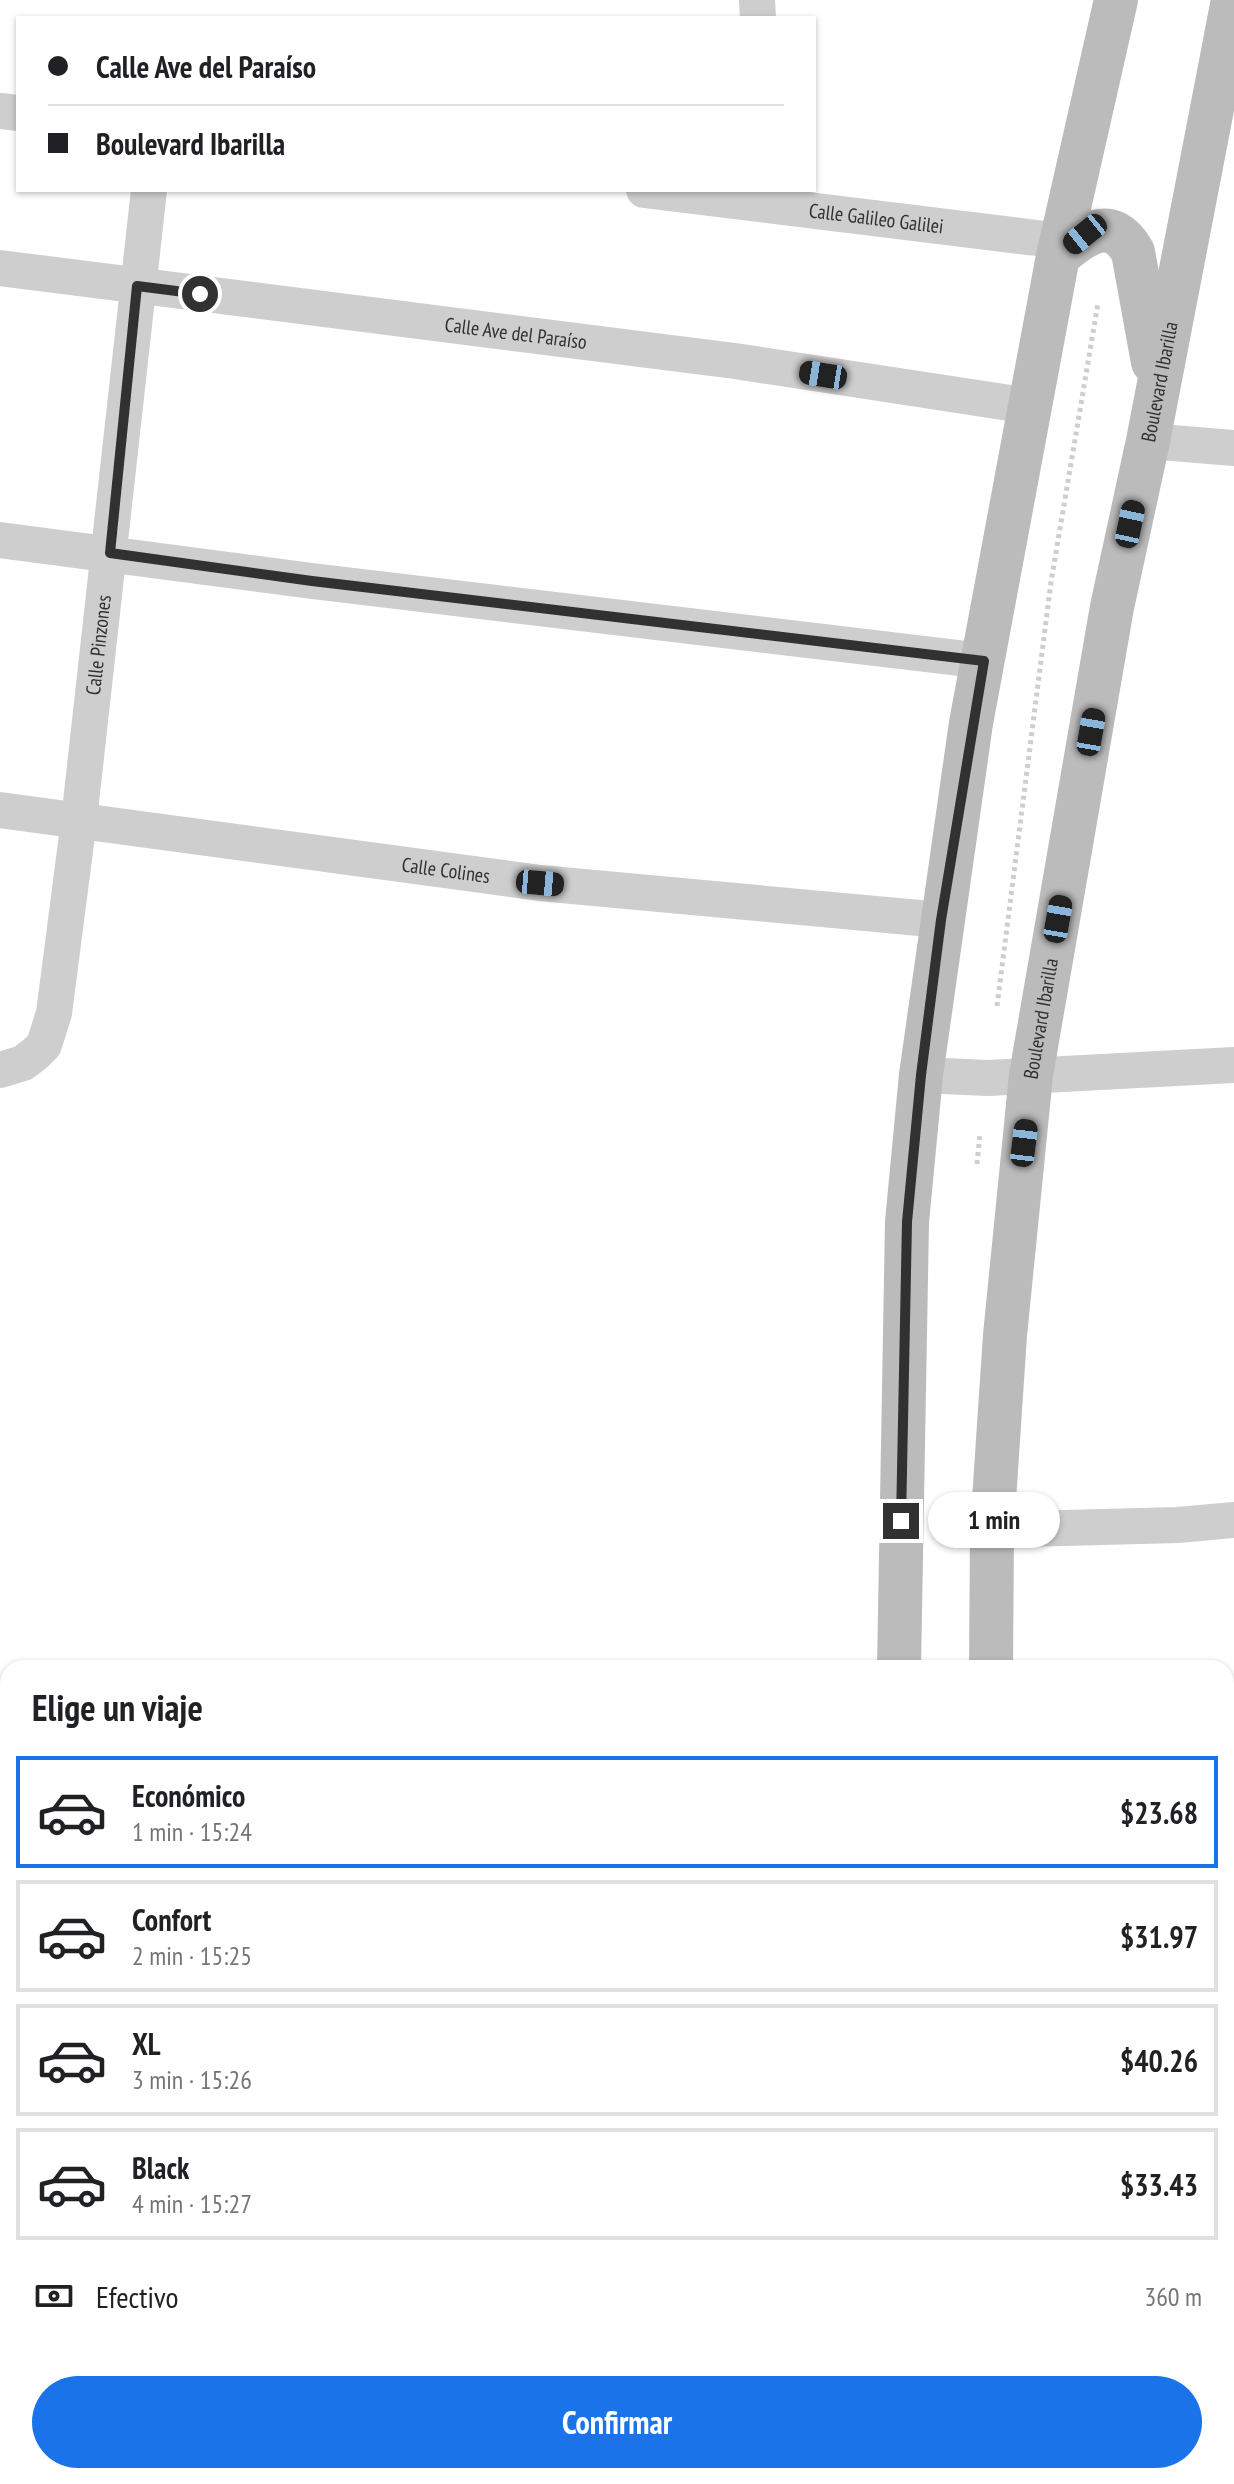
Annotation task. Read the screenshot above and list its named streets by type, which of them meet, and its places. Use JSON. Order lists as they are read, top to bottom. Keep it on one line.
{"streets":{"main road":["Boulevard Ibarilla"],"street":["Calle Galileo Galilei","Calle Ave del Paraíso","Calle Pinzones","Calle Colines"]},"crossings":[["Calle Ave del Paraíso","Calle Pinzones"],["Calle Pinzones","Calle Colines"]],"page":{"banner":["Calle Ave del Paraíso","Boulevard Ibarilla"],"bubble":"1 min","heading":"Elige un viaje","list":[{"name":"Económico","note":"1 min · 15:24","value":"$23.68"},{"name":"Confort","note":"2 min · 15:25","value":"$31.97"},{"name":"XL","note":"3 min · 15:26","value":"$40.26"},{"name":"Black","note":"4 min · 15:27","value":"$33.43"}],"pay":["Efectivo","360 m"],"buttons":"Confirmar"}}
